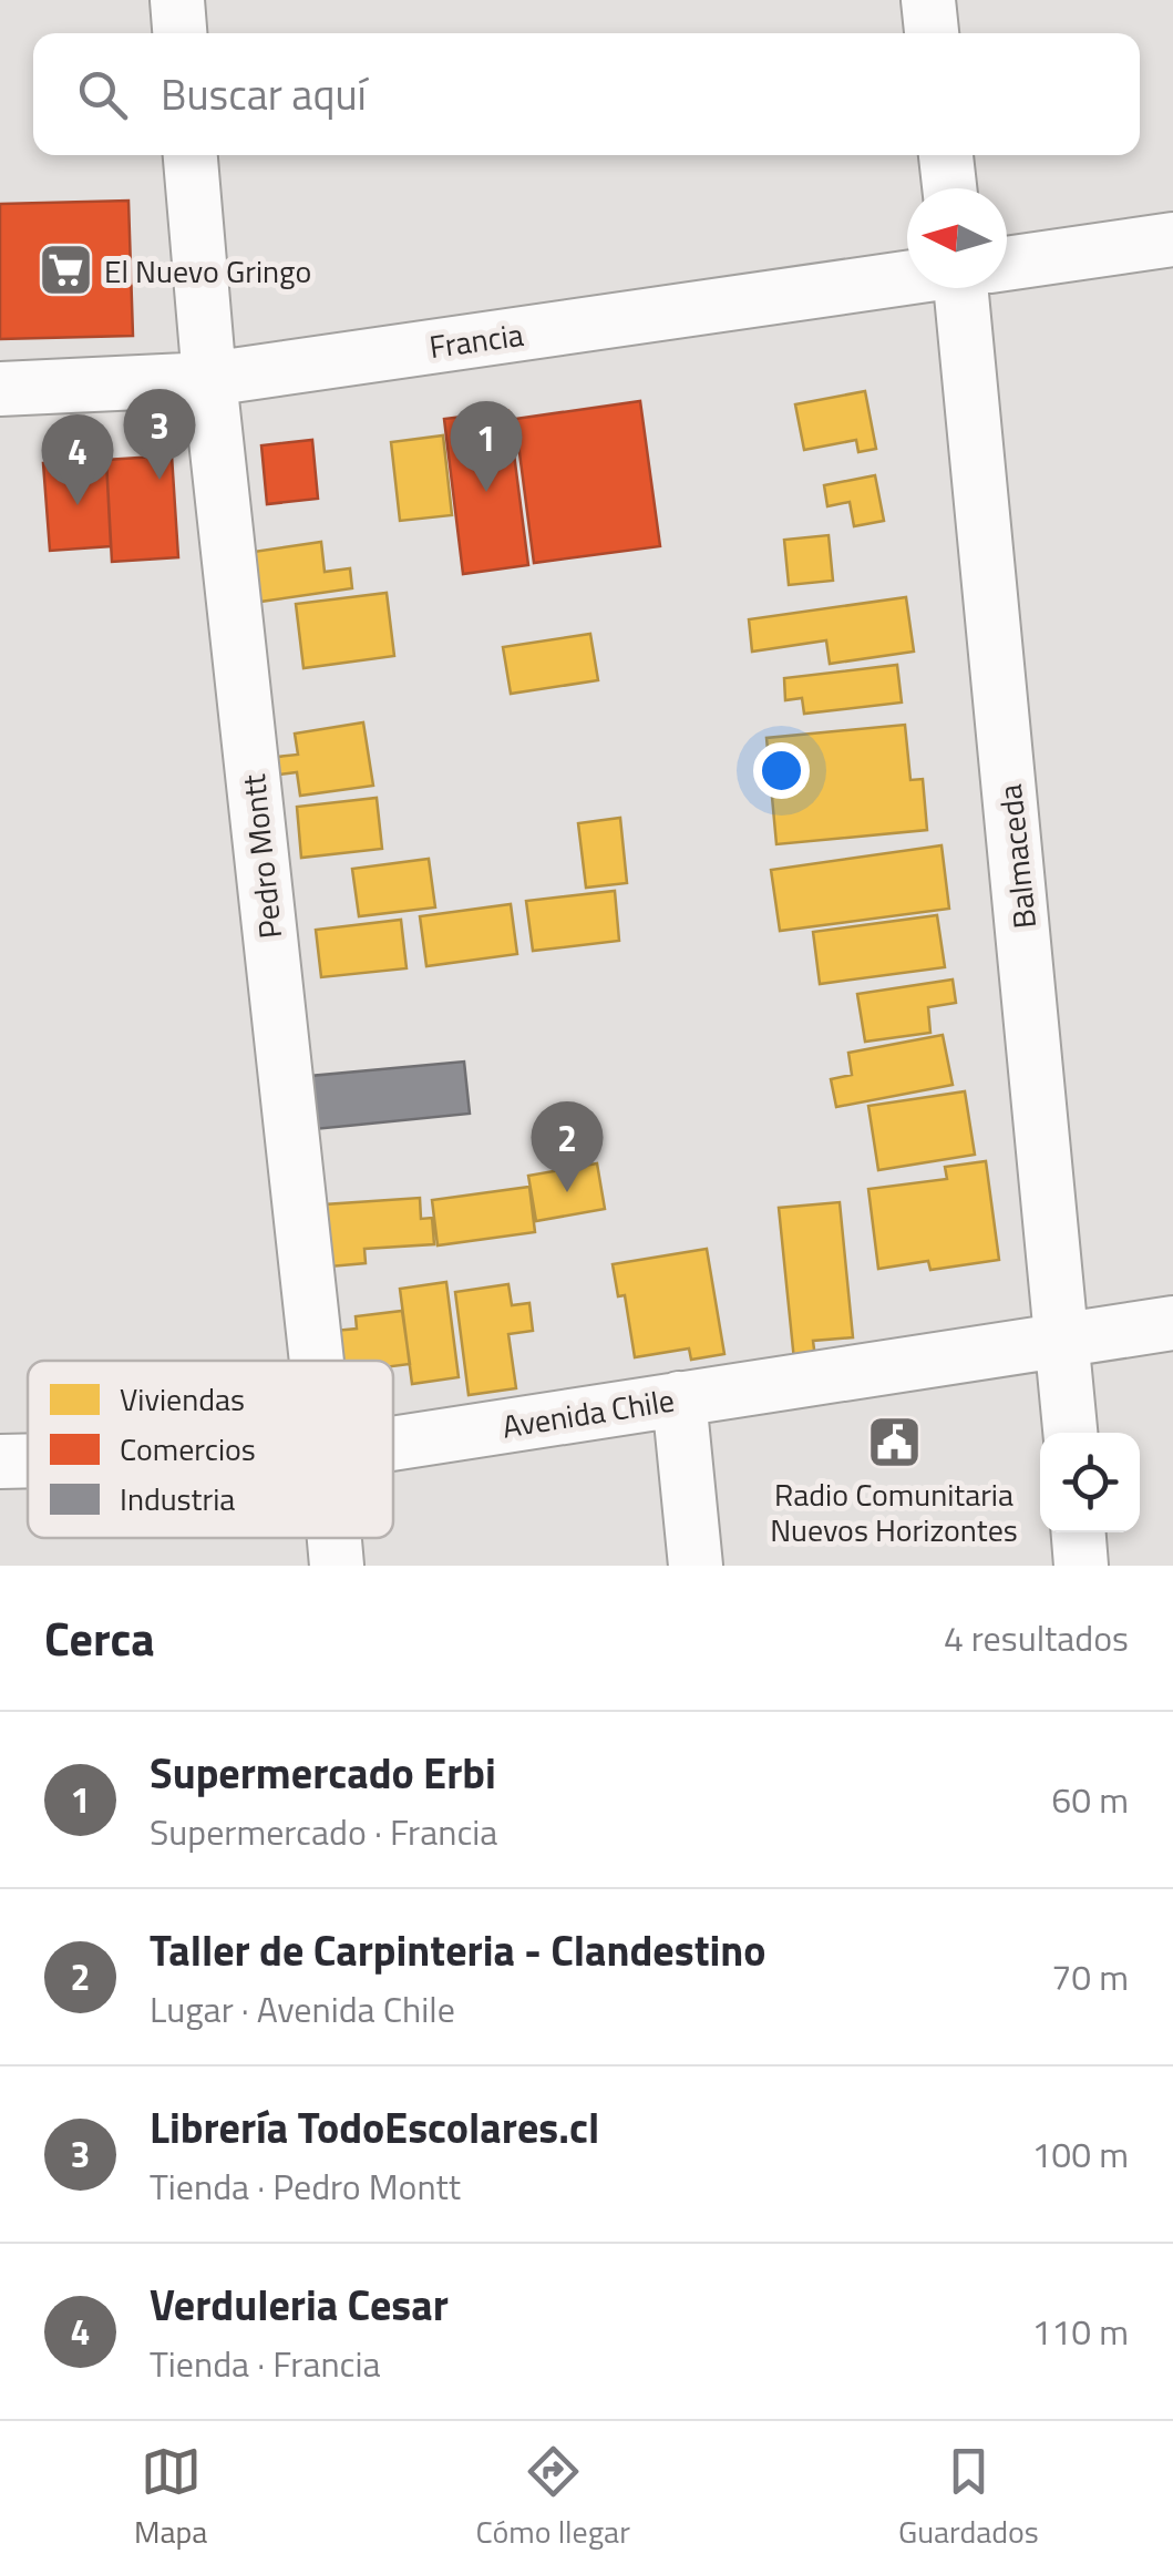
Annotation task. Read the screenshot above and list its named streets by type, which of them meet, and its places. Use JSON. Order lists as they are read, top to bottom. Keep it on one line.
{"streets":{"street":["Francia","Pedro Montt","Balmaceda","Avenida Chile"]},"crossings":[["Francia","Pedro Montt"],["Balmaceda","Avenida Chile"]],"places":{"supermarket":["El Nuevo Gringo"],"public building":["Radio Comunitaria Nuevos Horizontes"]},"legend":["Viviendas","Comercios","Industria"],"north":"left","page":{"search":"Buscar aquí","pins":["3","1","4","2"],"heading":["Cerca","4 resultados"],"list":[{"mark":"1","name":"Supermercado Erbi","note":"Supermercado · Francia","value":"60 m"},{"mark":"2","name":"Taller de Carpinteria - Clandestino","note":"Lugar · Avenida Chile","value":"70 m"},{"mark":"3","name":"Librería TodoEscolares.cl","note":"Tienda · Pedro Montt","value":"100 m"},{"mark":"4","name":"Verduleria Cesar","note":"Tienda · Francia","value":"110 m"}],"nav":["Mapa","Cómo llegar","Guardados"]}}
